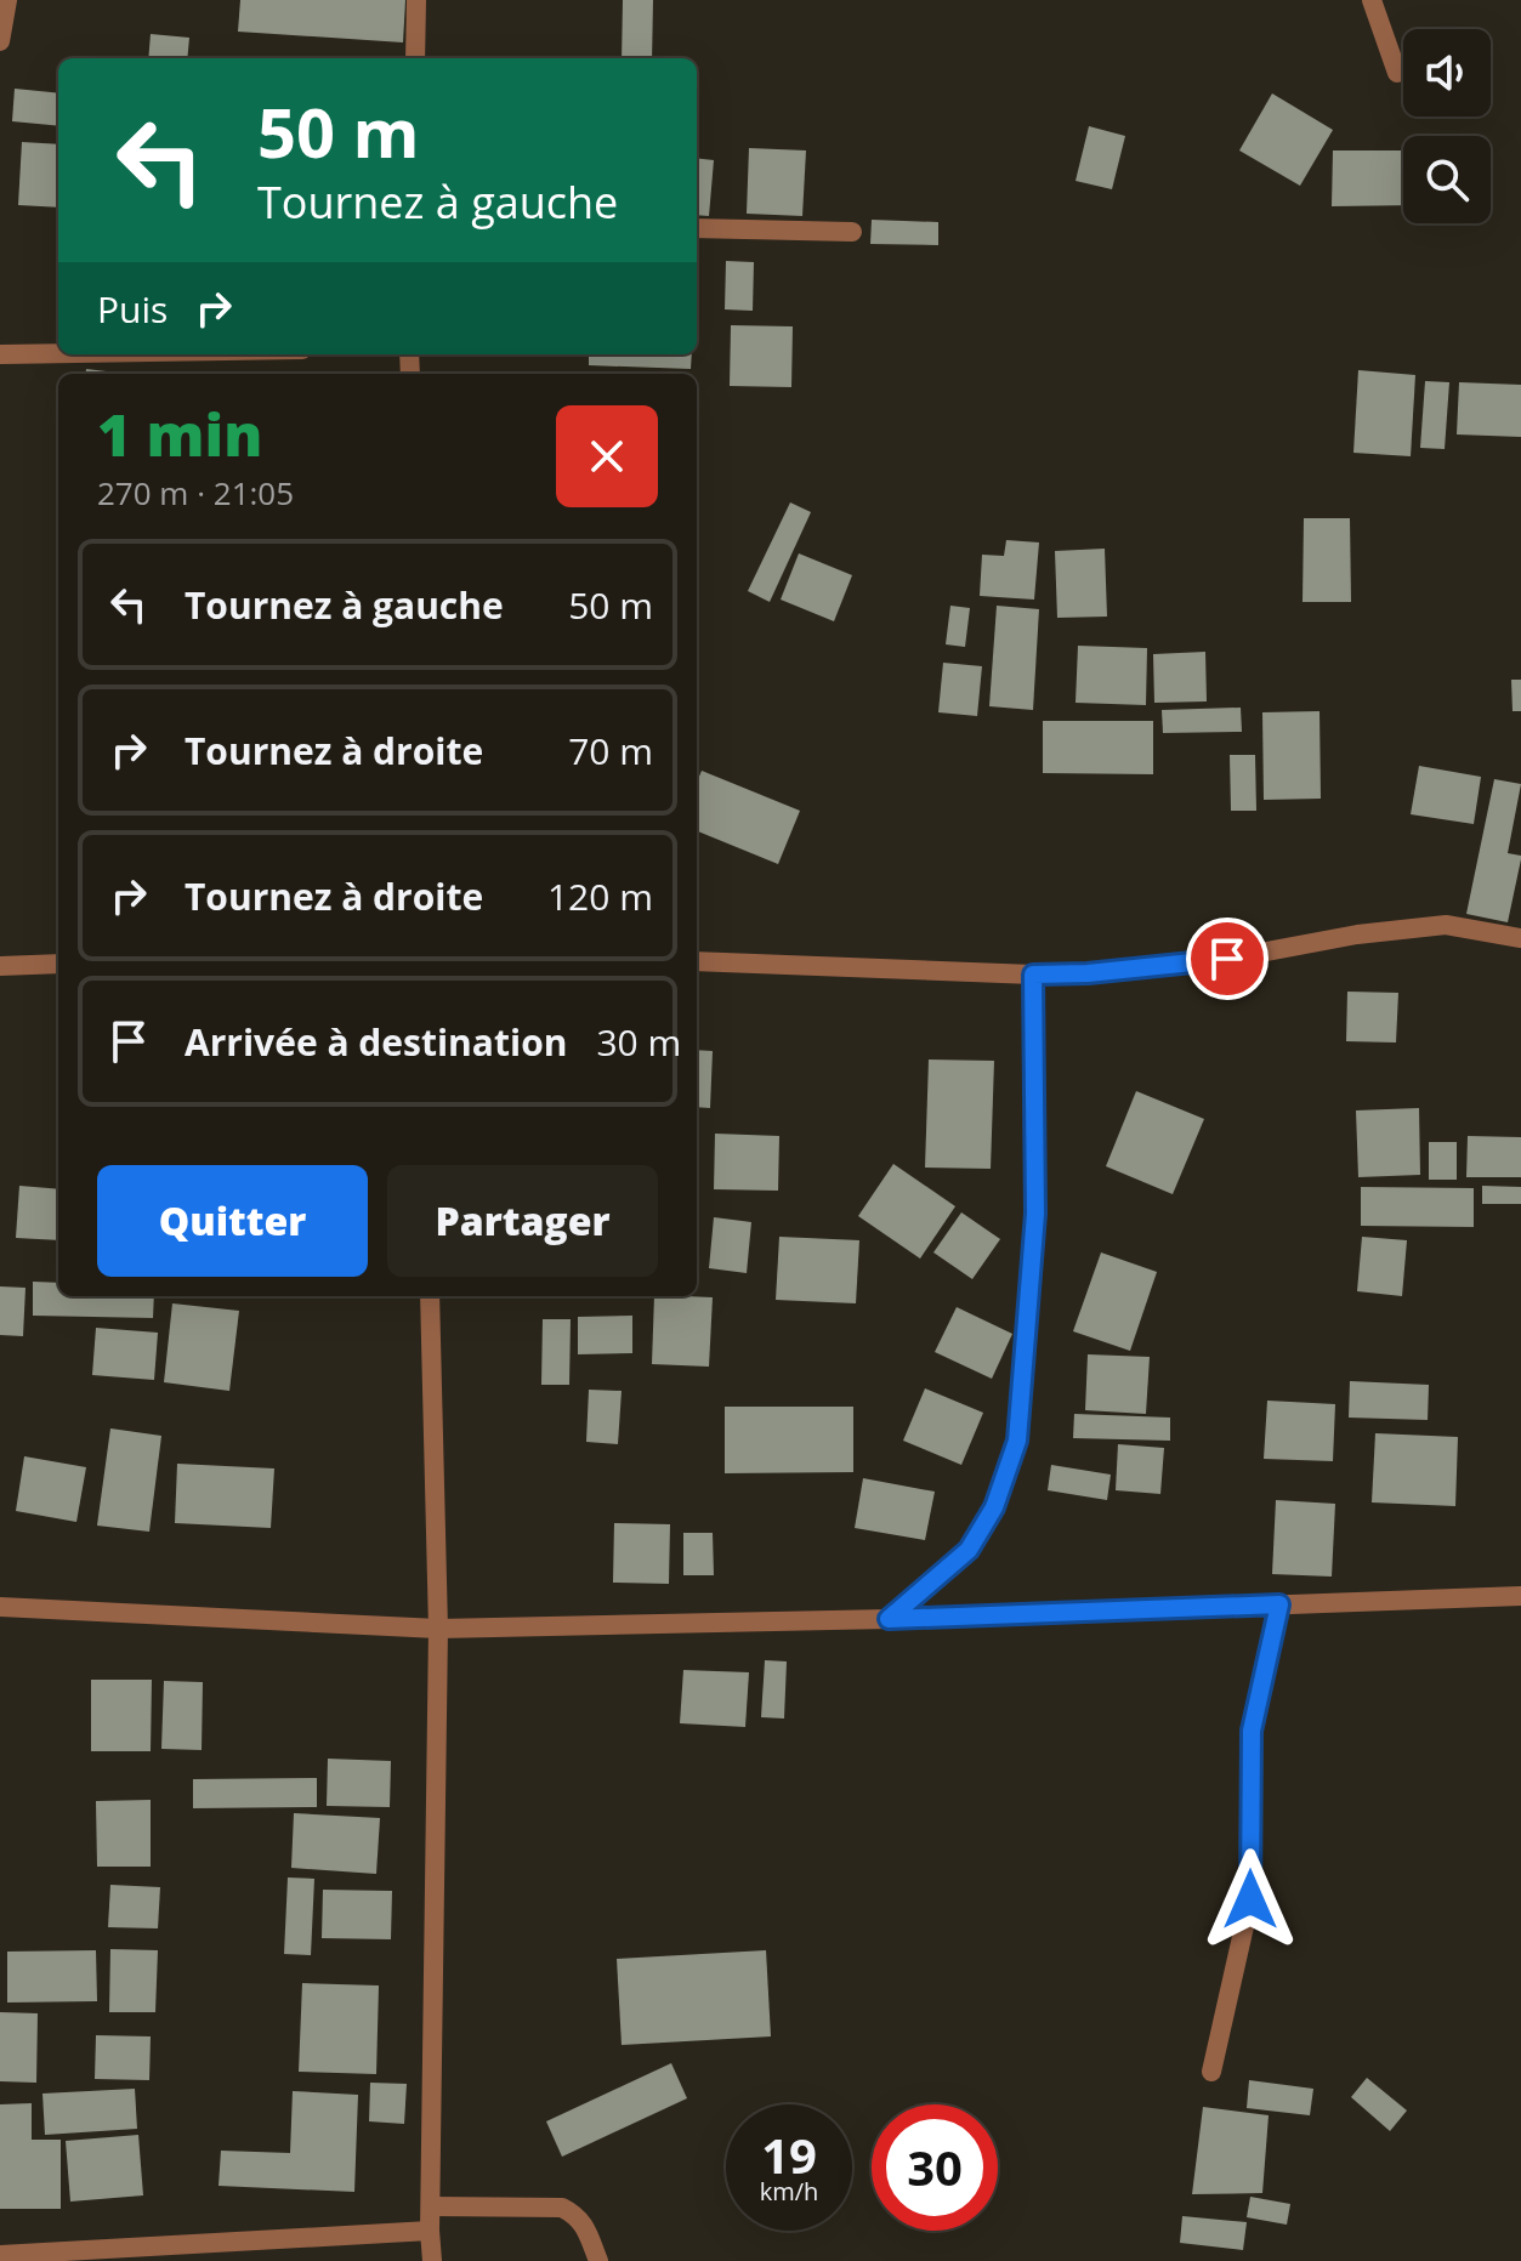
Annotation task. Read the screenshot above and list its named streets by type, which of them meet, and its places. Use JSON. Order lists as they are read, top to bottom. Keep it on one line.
{"page":{"turn":["50 m","Tournez à gauche"],"then":"Puis","heading":["1 min","270 m · 21:05"],"list":[{"name":"Tournez à gauche","value":"50 m"},{"name":"Tournez à droite","value":"70 m"},{"name":"Tournez à droite","value":"120 m"},{"name":"Arrivée à destination","value":"30 m"}],"buttons":["Quitter","Partager"],"speed":"19 km/h","limit":"30"}}
